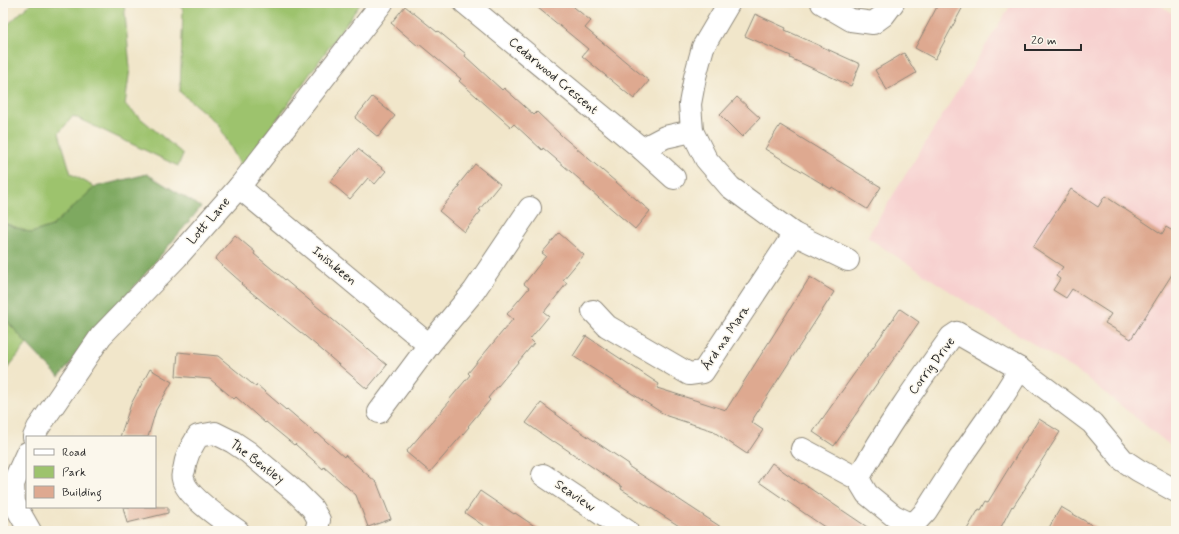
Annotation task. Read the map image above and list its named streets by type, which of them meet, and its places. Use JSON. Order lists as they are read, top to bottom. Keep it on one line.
{"streets":{"street":["Cedarwood Crescent","Lott Lane","Inishkeen","Árd na Mara","Corrig Drive","The Bentley","Seaview"]},"crossings":[["Lott Lane","Inishkeen"]],"legend":["Road","Park","Building"],"scale_bar":"20 m"}
